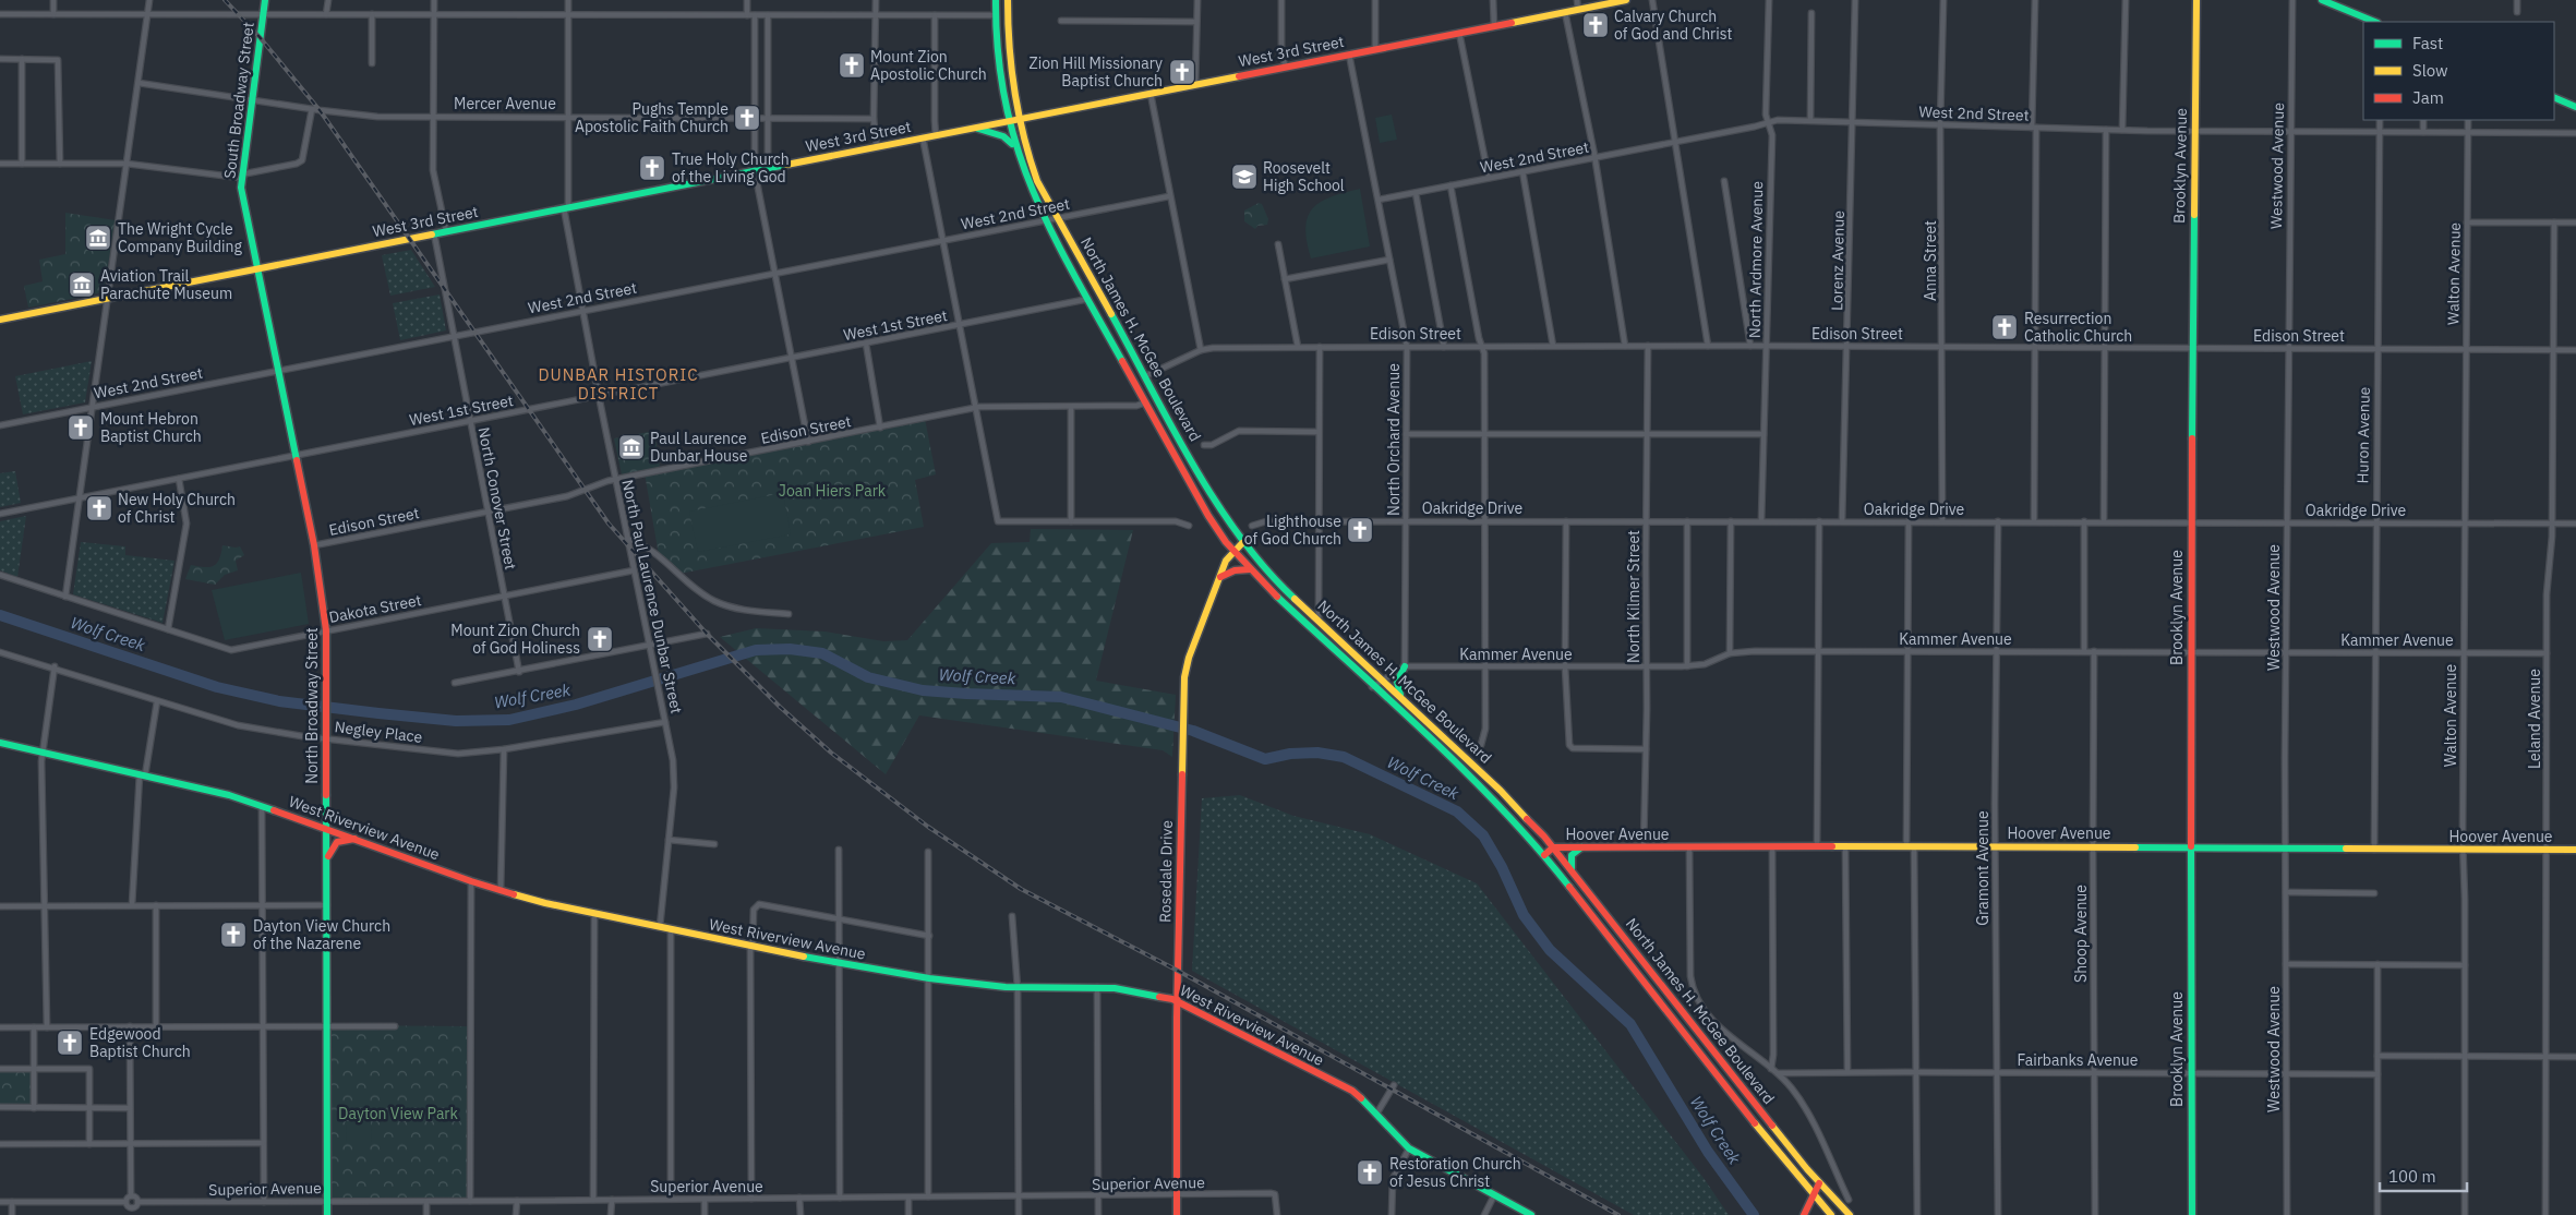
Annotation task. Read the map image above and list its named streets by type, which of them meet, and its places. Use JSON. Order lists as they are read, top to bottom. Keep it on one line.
{"streets":{"street":["West 3rd Street","South Broadway Street","Mercer Avenue","West 2nd Street","Brooklyn Avenue","Westwood Avenue","North Ardmore Avenue","Lorenz Avenue","Anna Street","Walton Avenue","West 1st Street","Edison Street","North James H. McGee Boulevard","Huron Avenue","North Orchard Avenue","North Conover Street","Oakridge Drive","North Paul Laurence Dunbar Street","North Kilmer Street","Dakota Street","Kammer Avenue","North Broadway Street","Leland Avenue","Negley Place","West Riverview Avenue","Hoover Avenue","Gramont Avenue","Rosedale Drive","Shoop Avenue","Fairbanks Avenue","Superior Avenue"]},"crossings":[["West 3rd Street","South Broadway Street"],["West 3rd Street","North James H. McGee Boulevard"],["West 3rd Street","North Orchard Avenue"],["West 3rd Street","North Conover Street"],["West 3rd Street","North Paul Laurence Dunbar Street"],["West 3rd Street","North Broadway Street"],["South Broadway Street","Mercer Avenue"],["South Broadway Street","North Broadway Street"],["Mercer Avenue","North Paul Laurence Dunbar Street"],["West 2nd Street","Brooklyn Avenue"],["West 2nd Street","Westwood Avenue"],["West 2nd Street","North Ardmore Avenue"],["West 2nd Street","Lorenz Avenue"],["West 2nd Street","Anna Street"],["West 2nd Street","Walton Avenue"],["West 2nd Street","North James H. McGee Boulevard"],["West 2nd Street","Huron Avenue"],["West 2nd Street","North Orchard Avenue"],["West 2nd Street","North Conover Street"],["West 2nd Street","North Paul Laurence Dunbar Street"],["West 2nd Street","North Broadway Street"],["Brooklyn Avenue","Edison Street"],["Brooklyn Avenue","Oakridge Drive"],["Brooklyn Avenue","Kammer Avenue"],["Brooklyn Avenue","Hoover Avenue"],["Brooklyn Avenue","Fairbanks Avenue"],["Westwood Avenue","Edison Street"],["Westwood Avenue","Oakridge Drive"],["Westwood Avenue","Kammer Avenue"],["Westwood Avenue","Hoover Avenue"],["Westwood Avenue","Fairbanks Avenue"],["North Ardmore Avenue","Edison Street"],["North Ardmore Avenue","Oakridge Drive"],["Lorenz Avenue","Edison Street"],["Lorenz Avenue","Oakridge Drive"],["Anna Street","Edison Street"],["Anna Street","Oakridge Drive"],["Walton Avenue","Edison Street"],["Walton Avenue","Oakridge Drive"],["Walton Avenue","Kammer Avenue"],["Walton Avenue","Hoover Avenue"],["West 1st Street","North James H. McGee Boulevard"],["West 1st Street","North Conover Street"],["West 1st Street","North Paul Laurence Dunbar Street"],["West 1st Street","North Broadway Street"],["Edison Street","North James H. McGee Boulevard"],["Edison Street","Huron Avenue"],["Edison Street","North Orchard Avenue"],["Edison Street","North Conover Street"],["Edison Street","North Paul Laurence Dunbar Street"],["Edison Street","North Kilmer Street"],["Edison Street","North Broadway Street"],["Edison Street","Leland Avenue"],["North James H. McGee Boulevard","Hoover Avenue"],["North James H. McGee Boulevard","Rosedale Drive"],["Huron Avenue","Oakridge Drive"],["Huron Avenue","Kammer Avenue"],["Huron Avenue","Hoover Avenue"],["North Orchard Avenue","Oakridge Drive"],["North Orchard Avenue","Kammer Avenue"],["North Conover Street","Dakota Street"],["Oakridge Drive","North Kilmer Street"],["Oakridge Drive","Leland Avenue"],["Oakridge Drive","Gramont Avenue"],["North Paul Laurence Dunbar Street","Dakota Street"],["North Paul Laurence Dunbar Street","Negley Place"],["North Paul Laurence Dunbar Street","West Riverview Avenue"],["North Kilmer Street","Kammer Avenue"],["North Kilmer Street","Hoover Avenue"],["Dakota Street","North Broadway Street"],["Kammer Avenue","Leland Avenue"],["Kammer Avenue","Gramont Avenue"],["Kammer Avenue","Shoop Avenue"],["North Broadway Street","Negley Place"],["North Broadway Street","West Riverview Avenue"],["North Broadway Street","Superior Avenue"],["Leland Avenue","Hoover Avenue"],["West Riverview Avenue","Rosedale Drive"],["Hoover Avenue","Gramont Avenue"],["Hoover Avenue","Shoop Avenue"],["Gramont Avenue","Fairbanks Avenue"],["Rosedale Drive","Superior Avenue"],["Shoop Avenue","Fairbanks Avenue"]],"districts":["DUNBAR HISTORIC DISTRICT"],"water":["Wolf Creek"],"parks":["Joan Hiers Park","Dayton View Park"],"places":{"church":["Calvary Church of God and Christ","Mount Zion Apostolic Church","Zion Hill Missionary Baptist Church","Pughs Temple Apostolic Faith Church","True Holy Church of the Living God","Resurrection Catholic Church","Mount Hebron Baptist Church","New Holy Church of Christ","Lighthouse of God Church","Mount Zion Church of God Holiness","Dayton View Church of the Nazarene","Edgewood Baptist Church","Restoration Church of Jesus Christ"],"school or university":["Roosevelt High School"],"museum":["The Wright Cycle Company Building","Aviation Trail Parachute Museum","Paul Laurence Dunbar House"]},"legend":["Fast","Slow","Jam"],"scale_bar":"100 m"}
